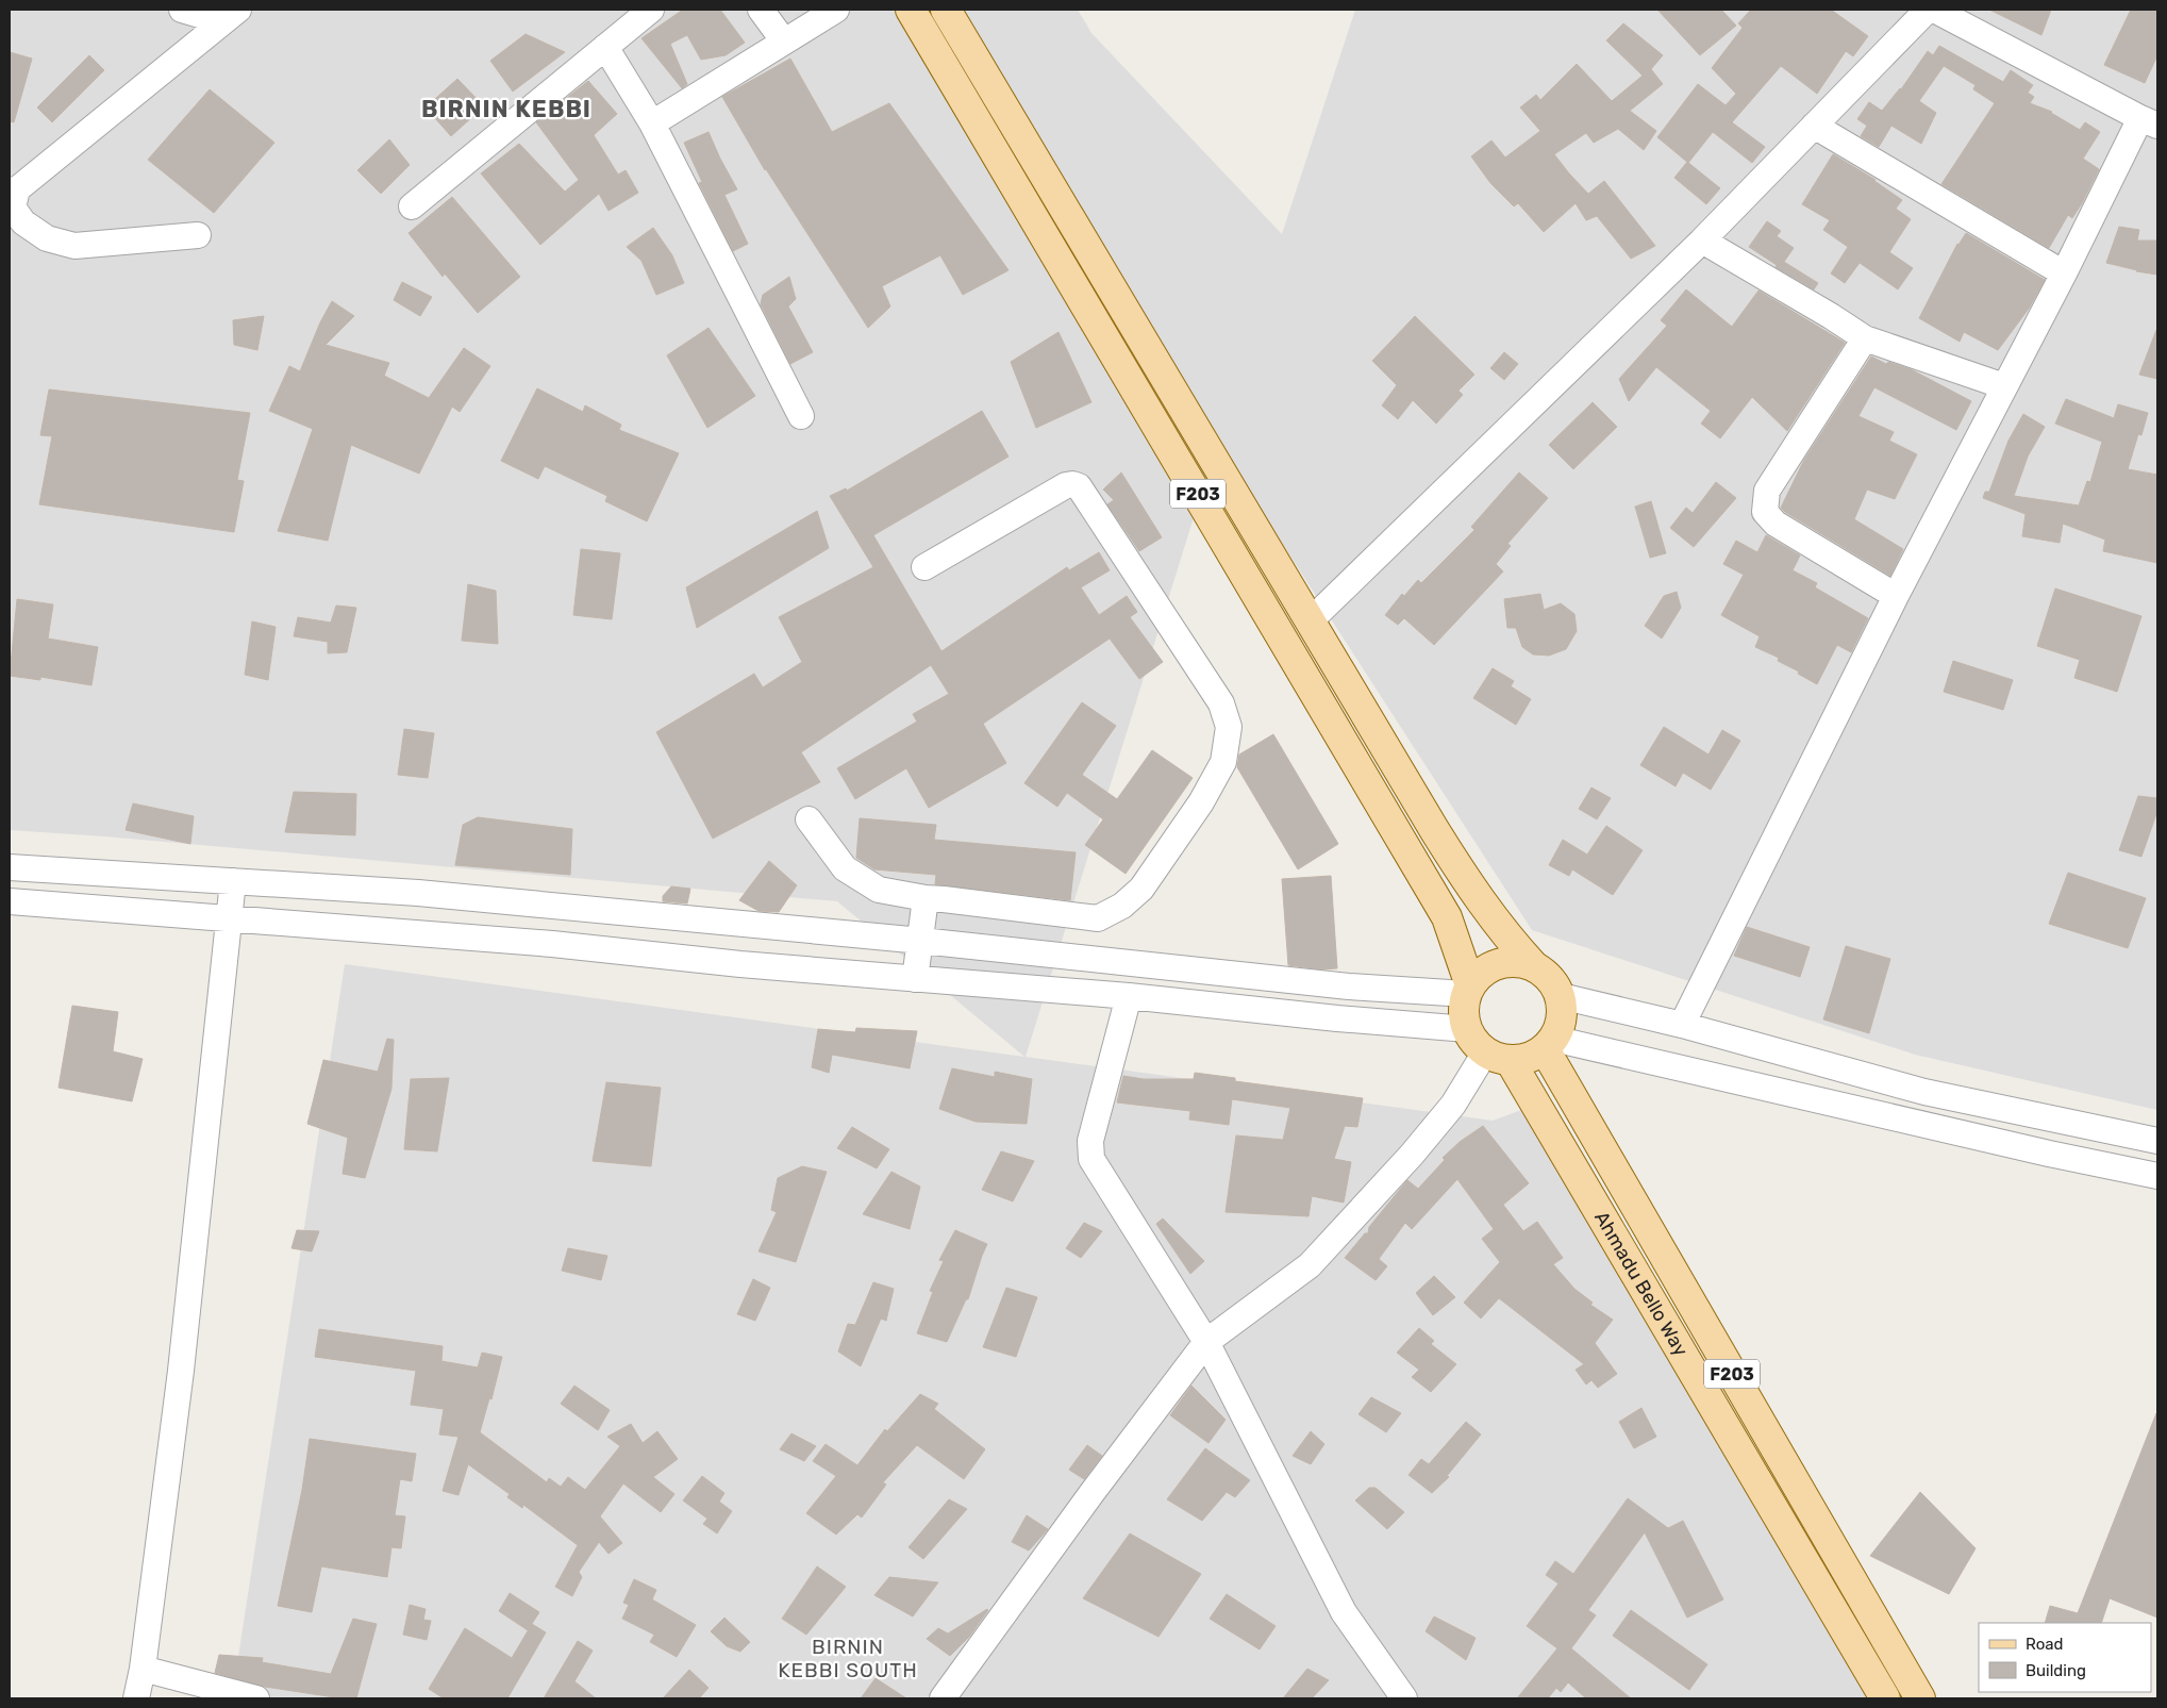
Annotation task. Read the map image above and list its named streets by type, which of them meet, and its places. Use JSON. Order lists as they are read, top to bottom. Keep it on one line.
{"streets":{"main road":["F203","Ahmadu Bello Way"]},"crossings":[["F203","Ahmadu Bello Way"]],"districts":["BIRNIN KEBBI","BIRNIN KEBBI SOUTH"],"legend":["Road","Building"]}
